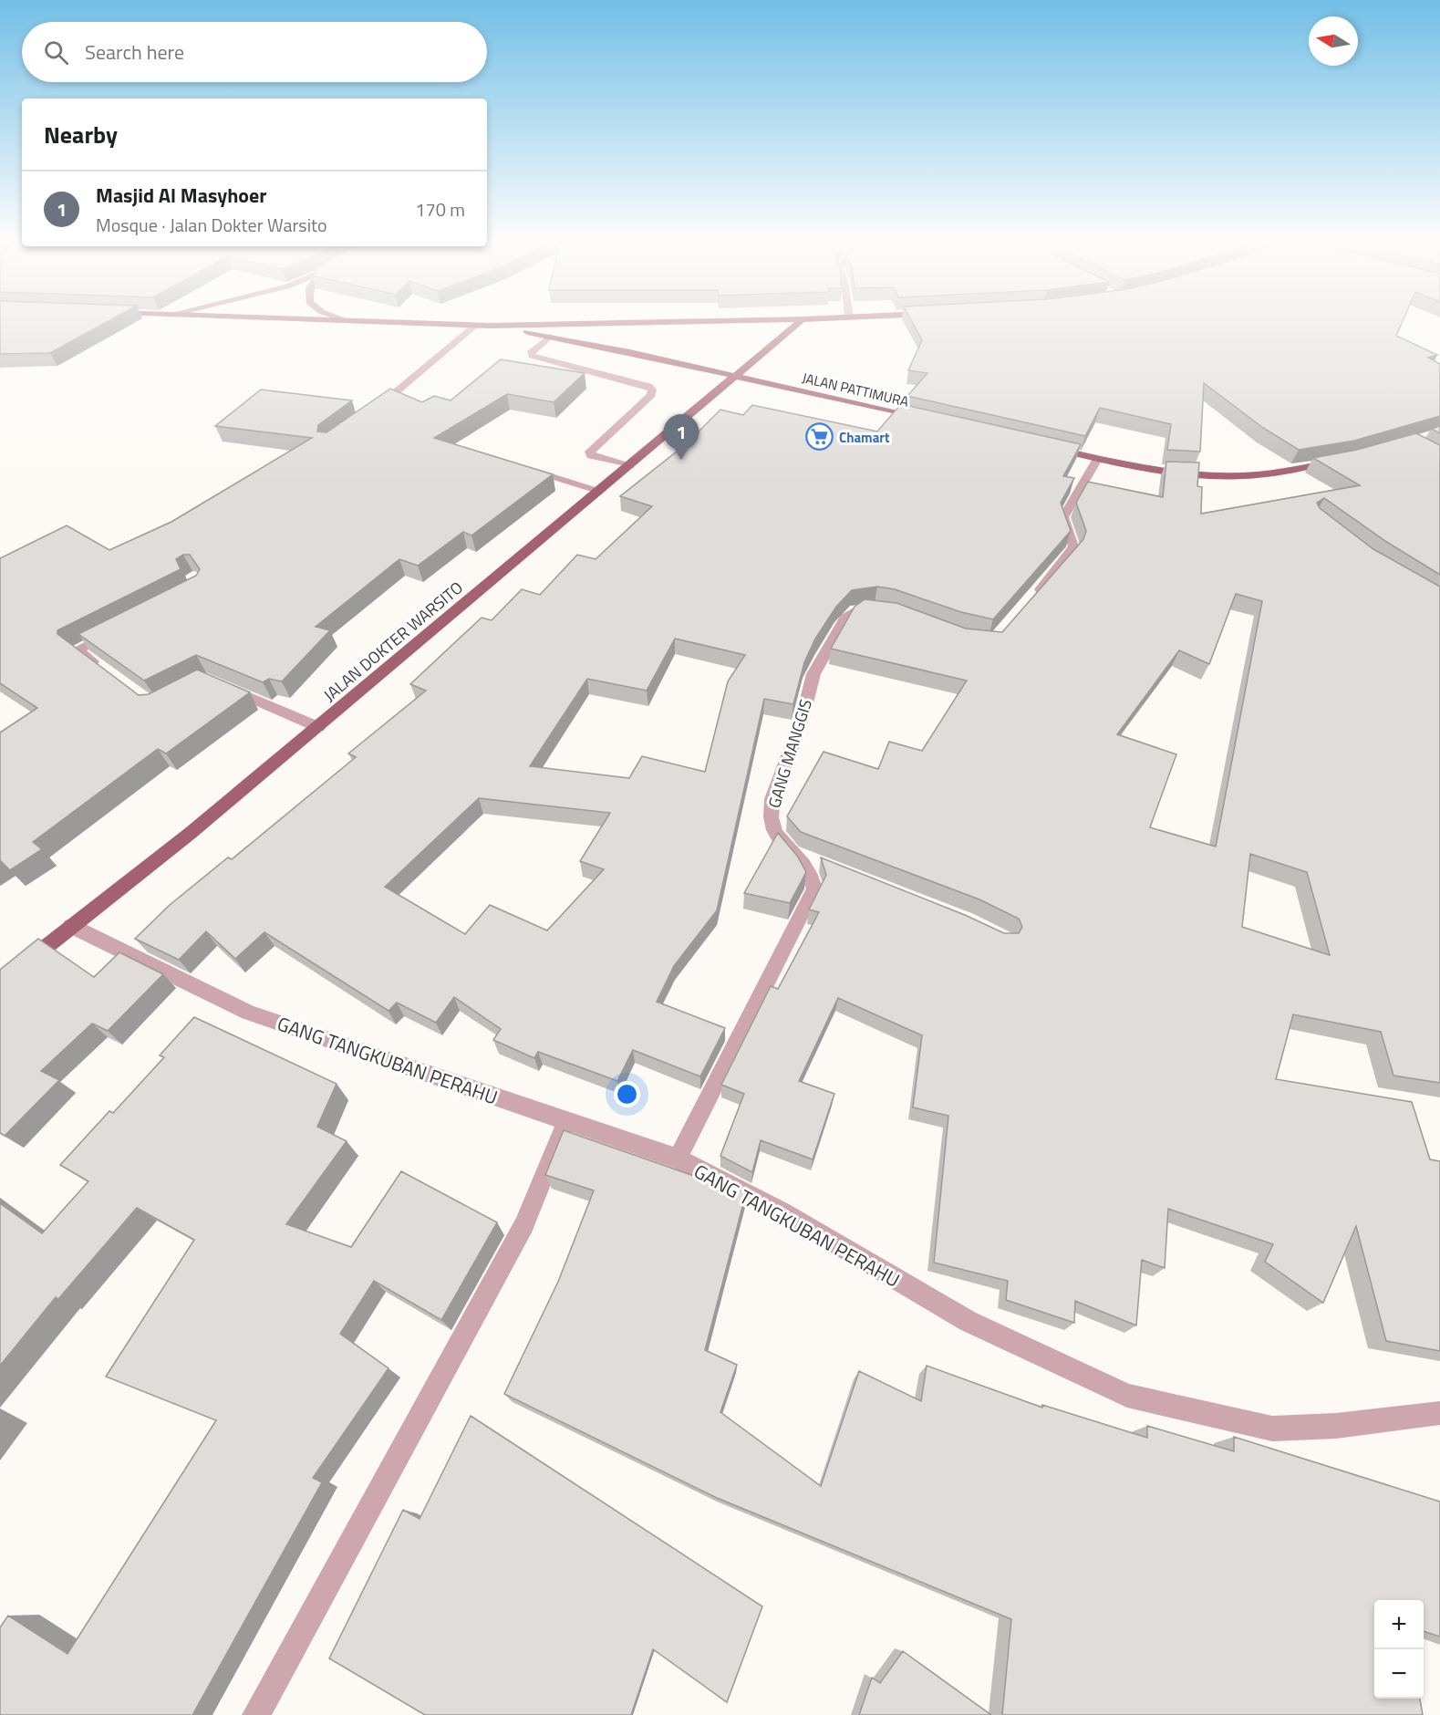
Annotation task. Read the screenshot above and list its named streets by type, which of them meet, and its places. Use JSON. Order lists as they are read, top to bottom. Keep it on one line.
{"streets":{"main road":["JALAN PATTIMURA","JALAN DOKTER WARSITO"],"street":["GANG MANGGIS","GANG TANGKUBAN PERAHU"]},"crossings":[["JALAN PATTIMURA","JALAN DOKTER WARSITO"],["JALAN DOKTER WARSITO","GANG TANGKUBAN PERAHU"],["GANG MANGGIS","GANG TANGKUBAN PERAHU"]],"places":{"supermarket":["Chamart"]},"north":"left","page":{"search":"Search here","heading":"Nearby","list":[{"mark":"1","name":"Masjid Al Masyhoer","note":"Mosque · Jalan Dokter Warsito","value":"170 m"}],"pins":"1","map_buttons":["+","−"]}}
